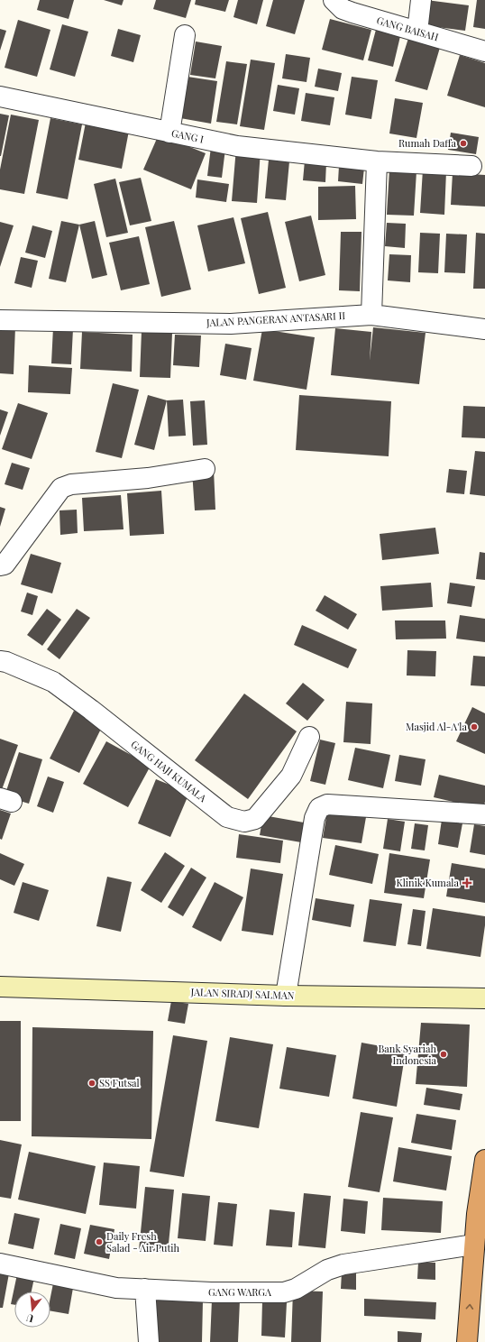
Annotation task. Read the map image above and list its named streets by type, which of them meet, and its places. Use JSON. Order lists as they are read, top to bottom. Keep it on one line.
{"streets":{"street":["GANG BAISAH","GANG I","JALAN PANGERAN ANTASARI II","GANG HAJI KUMALA","JALAN SIRADJ SALMAN","GANG WARGA"]},"places":{"other":["Rumah Daffa","Masjid Al-A'la","Bank Syariah Indonesia","SS Futsal","Daily Fresh Salad - Air Putih"],"health":["Klinik Kumala"]},"north":"bottom"}
